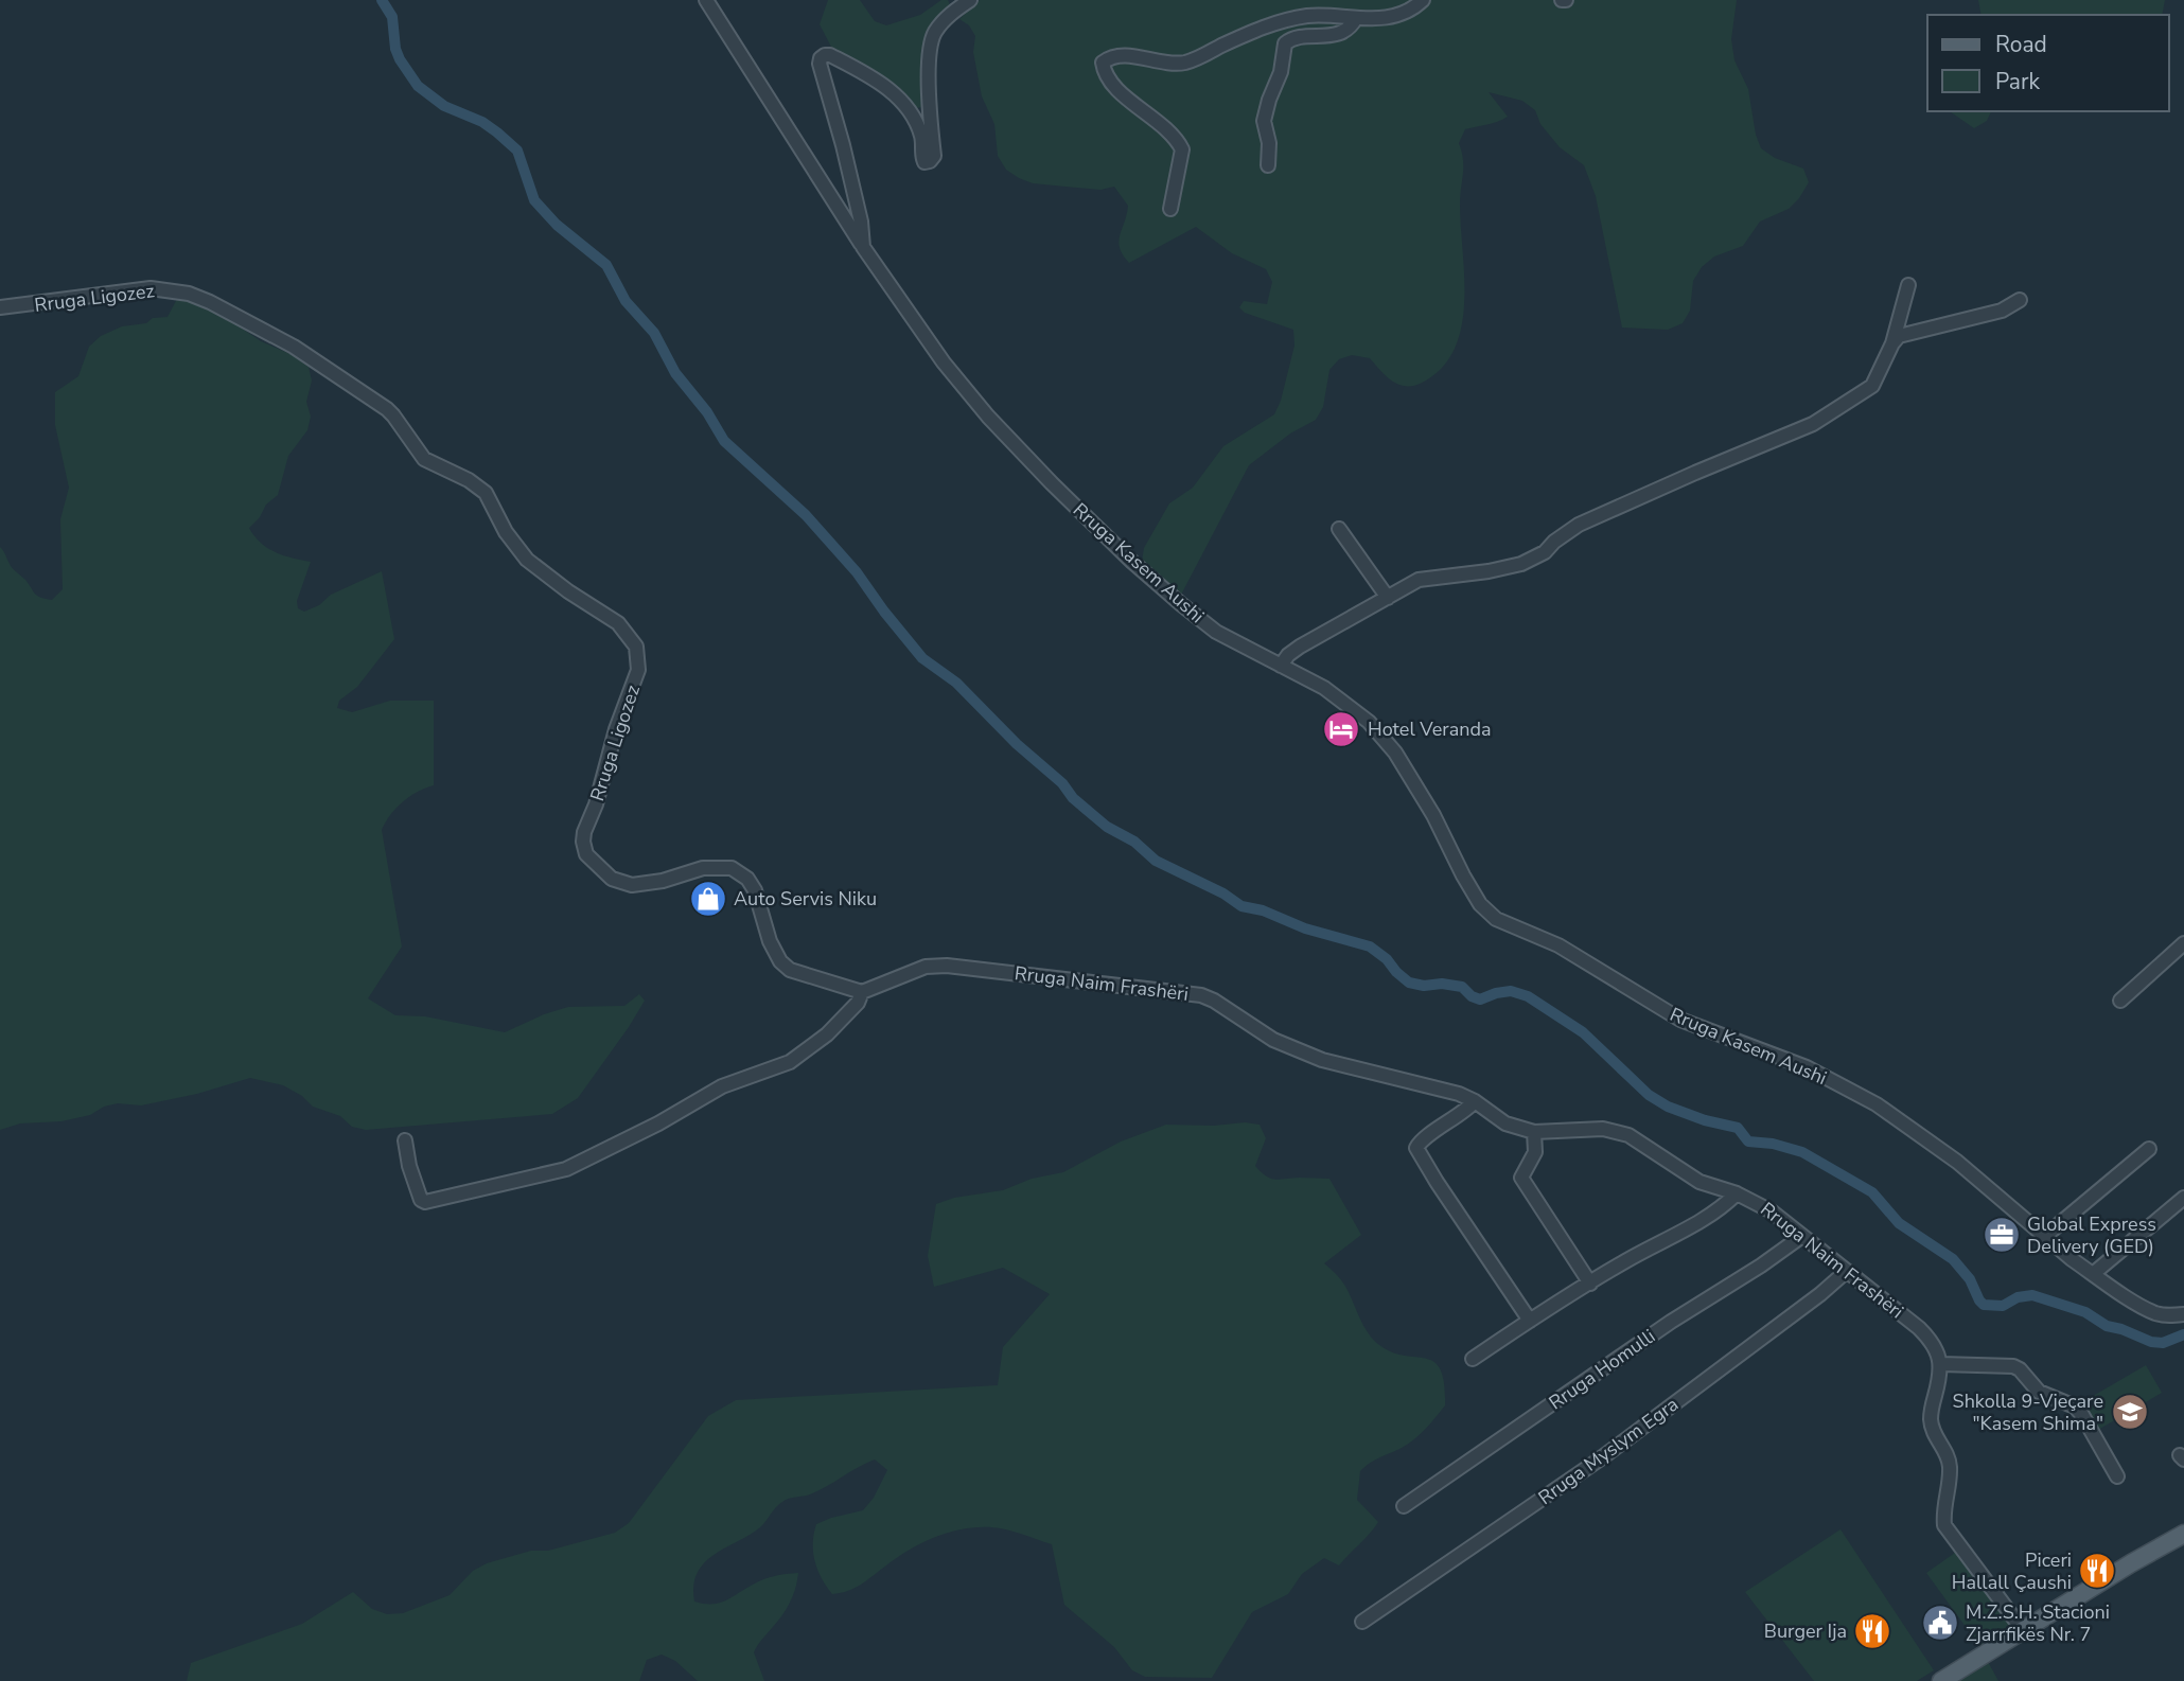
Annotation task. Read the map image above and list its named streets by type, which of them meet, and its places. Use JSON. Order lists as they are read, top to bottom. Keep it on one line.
{"streets":{"street":["Rruga Ligozez","Rruga Kasem Aushi","Rruga Naim Frashëri","Rruga Homulli","Rruga Myslym Egra"]},"crossings":[["Rruga Ligozez","Rruga Naim Frashëri"],["Rruga Naim Frashëri","Rruga Homulli"],["Rruga Naim Frashëri","Rruga Myslym Egra"]],"places":{"hotel":["Hotel Veranda"],"shop":["Auto Servis Niku"],"office":["Global Express Delivery (GED)"],"school or university":["Shkolla 9-Vjeçare \"Kasem Shima\""],"restaurant":["Piceri Hallall Çaushi","Burger Ija"],"public building":["M.Z.S.H. Stacioni Zjarrfikës Nr. 7"]},"legend":["Road","Park"]}
